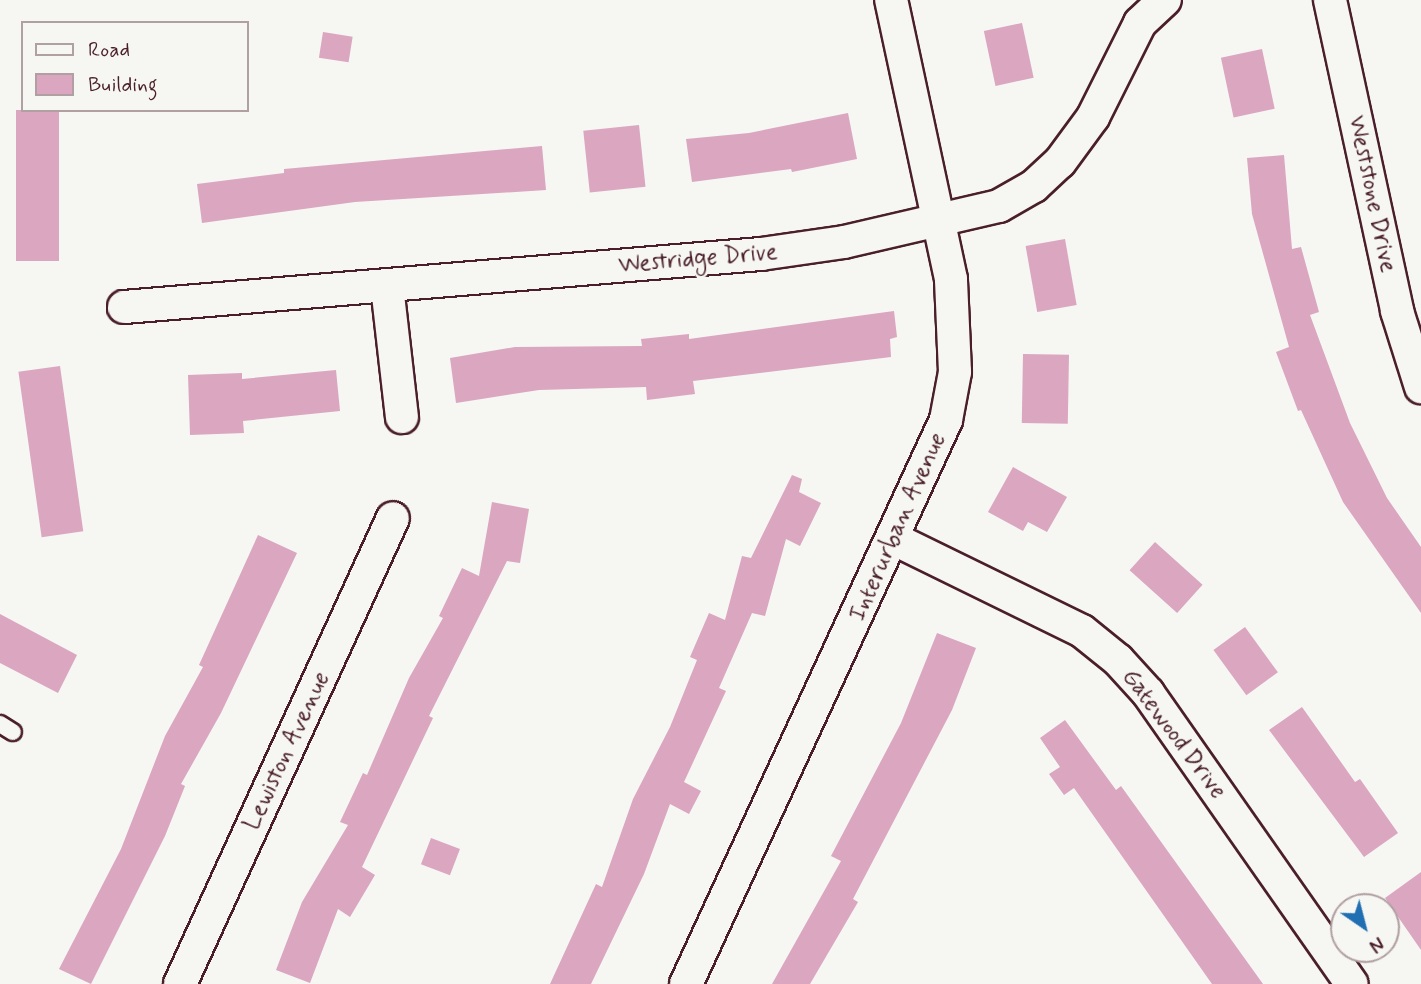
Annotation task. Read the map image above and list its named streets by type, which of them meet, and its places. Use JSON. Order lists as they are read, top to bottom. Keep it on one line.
{"streets":{"street":["Weststone Drive","Westridge Drive","Interurban Avenue","Gatewood Drive","Lewiston Avenue"]},"crossings":[["Westridge Drive","Interurban Avenue"],["Interurban Avenue","Gatewood Drive"]],"legend":["Road","Building"],"north":"bottom right"}
